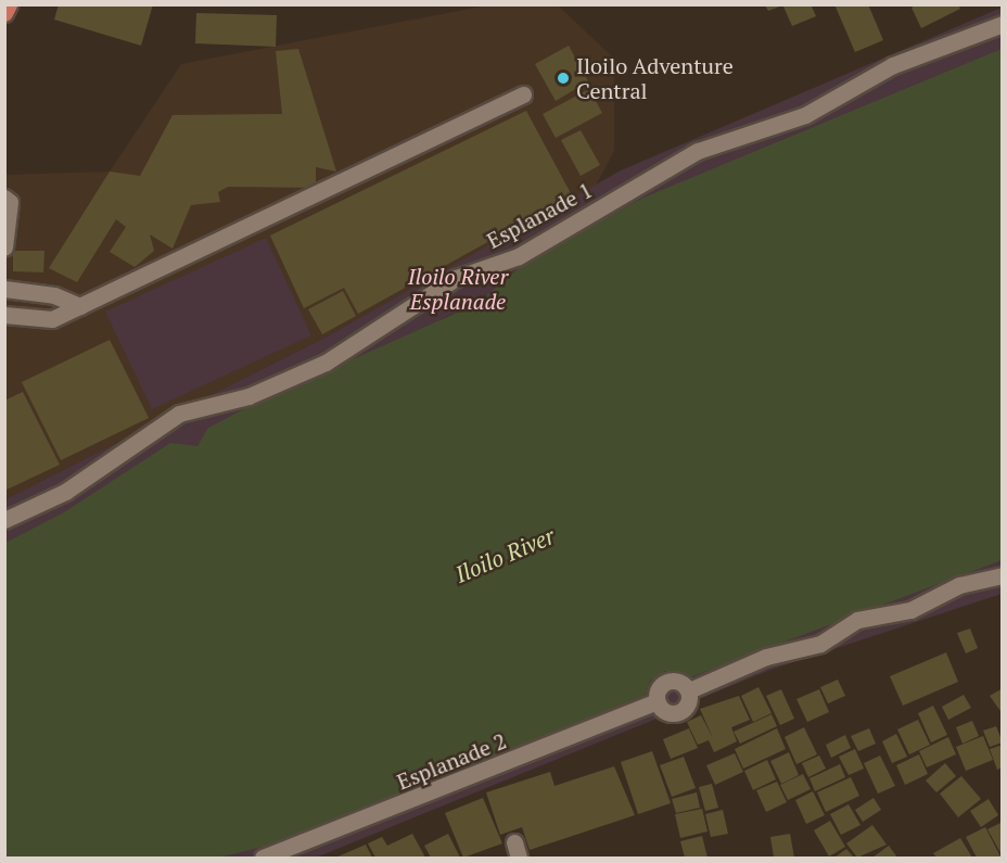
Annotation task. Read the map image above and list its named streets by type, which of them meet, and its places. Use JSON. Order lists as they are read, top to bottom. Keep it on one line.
{"streets":{"street":["Esplanade 1","Esplanade 2"]},"water":["Iloilo River"],"parks":["Iloilo River Esplanade"],"places":["Iloilo Adventure Central"]}
